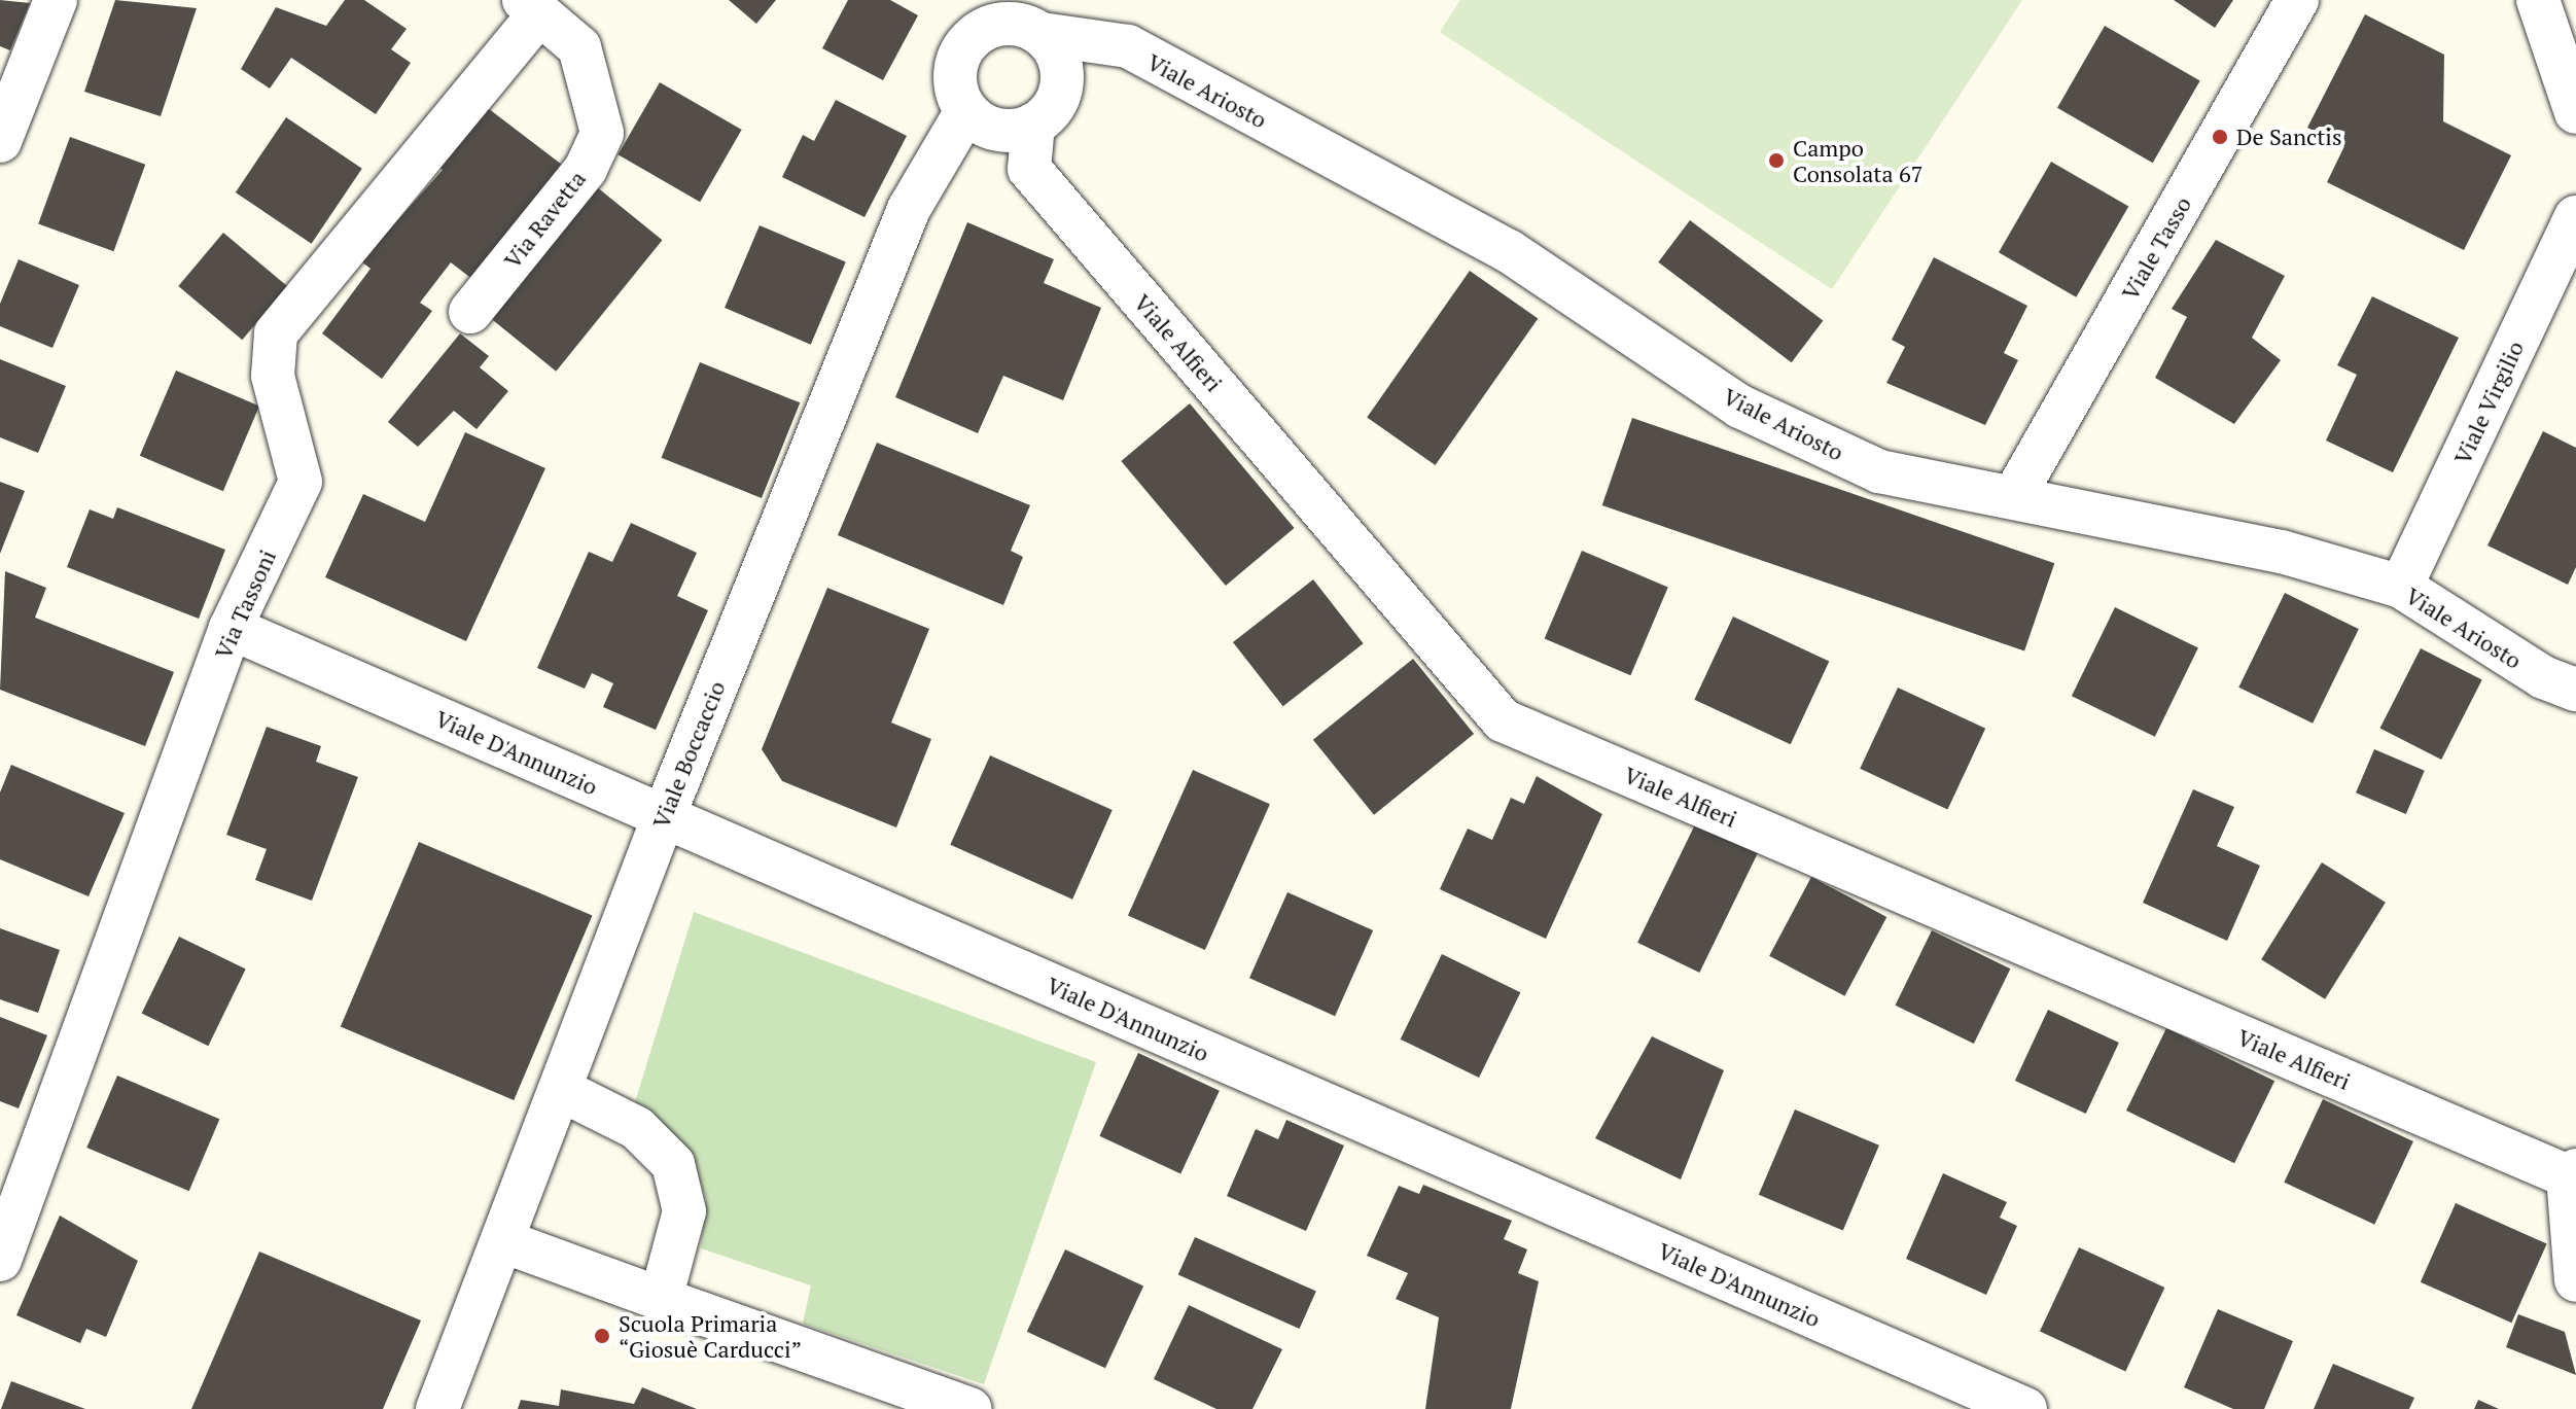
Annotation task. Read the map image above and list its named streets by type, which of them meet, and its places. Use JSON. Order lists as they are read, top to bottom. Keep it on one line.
{"streets":{"street":["Viale Ariosto","Via Ravetta","Viale Tasso","Viale Alfieri","Viale Virgilio","Via Tassoni","Viale D'Annunzio","Viale Boccaccio"]},"crossings":[["Viale Ariosto","Viale Tasso"],["Viale Ariosto","Viale Alfieri"],["Viale Ariosto","Viale Virgilio"],["Viale Ariosto","Viale Boccaccio"],["Via Ravetta","Via Tassoni"],["Viale Alfieri","Viale Boccaccio"],["Via Tassoni","Viale D'Annunzio"],["Viale D'Annunzio","Viale Boccaccio"]],"places":["De Sanctis","Campo Consolata 67","Scuola Primaria “Giosuè Carducci”"]}
